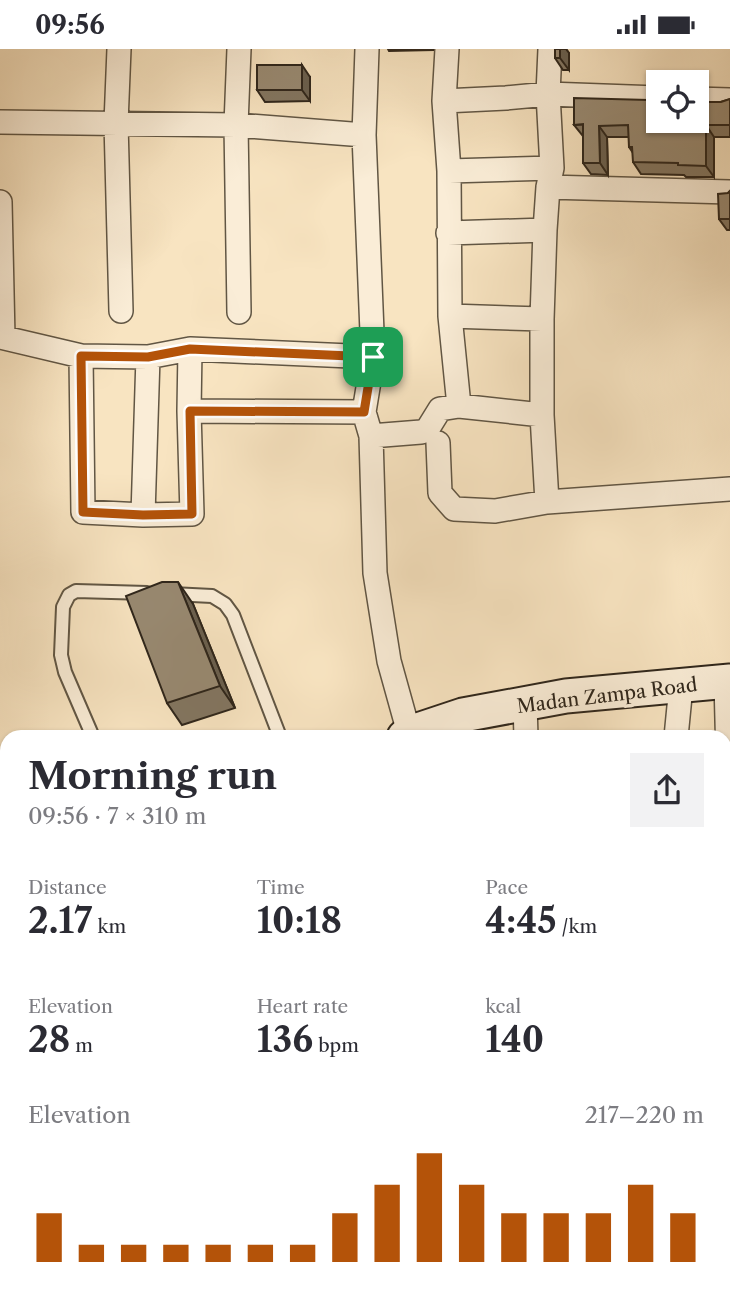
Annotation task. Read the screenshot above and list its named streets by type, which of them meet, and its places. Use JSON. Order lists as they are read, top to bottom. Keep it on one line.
{"streets":{"main road":["Madan Zampa Road"]},"page":{"status":"09:56","heading":["Morning run","09:56 · 7 × 310 m"],"stats":[["Distance","2.17 km"],["Time","10:18"],["Pace","4:45 /km"],["Elevation","28 m"],["Heart rate","136 bpm"],["kcal","140"]],"chart":["Elevation","217–220 m"]}}
